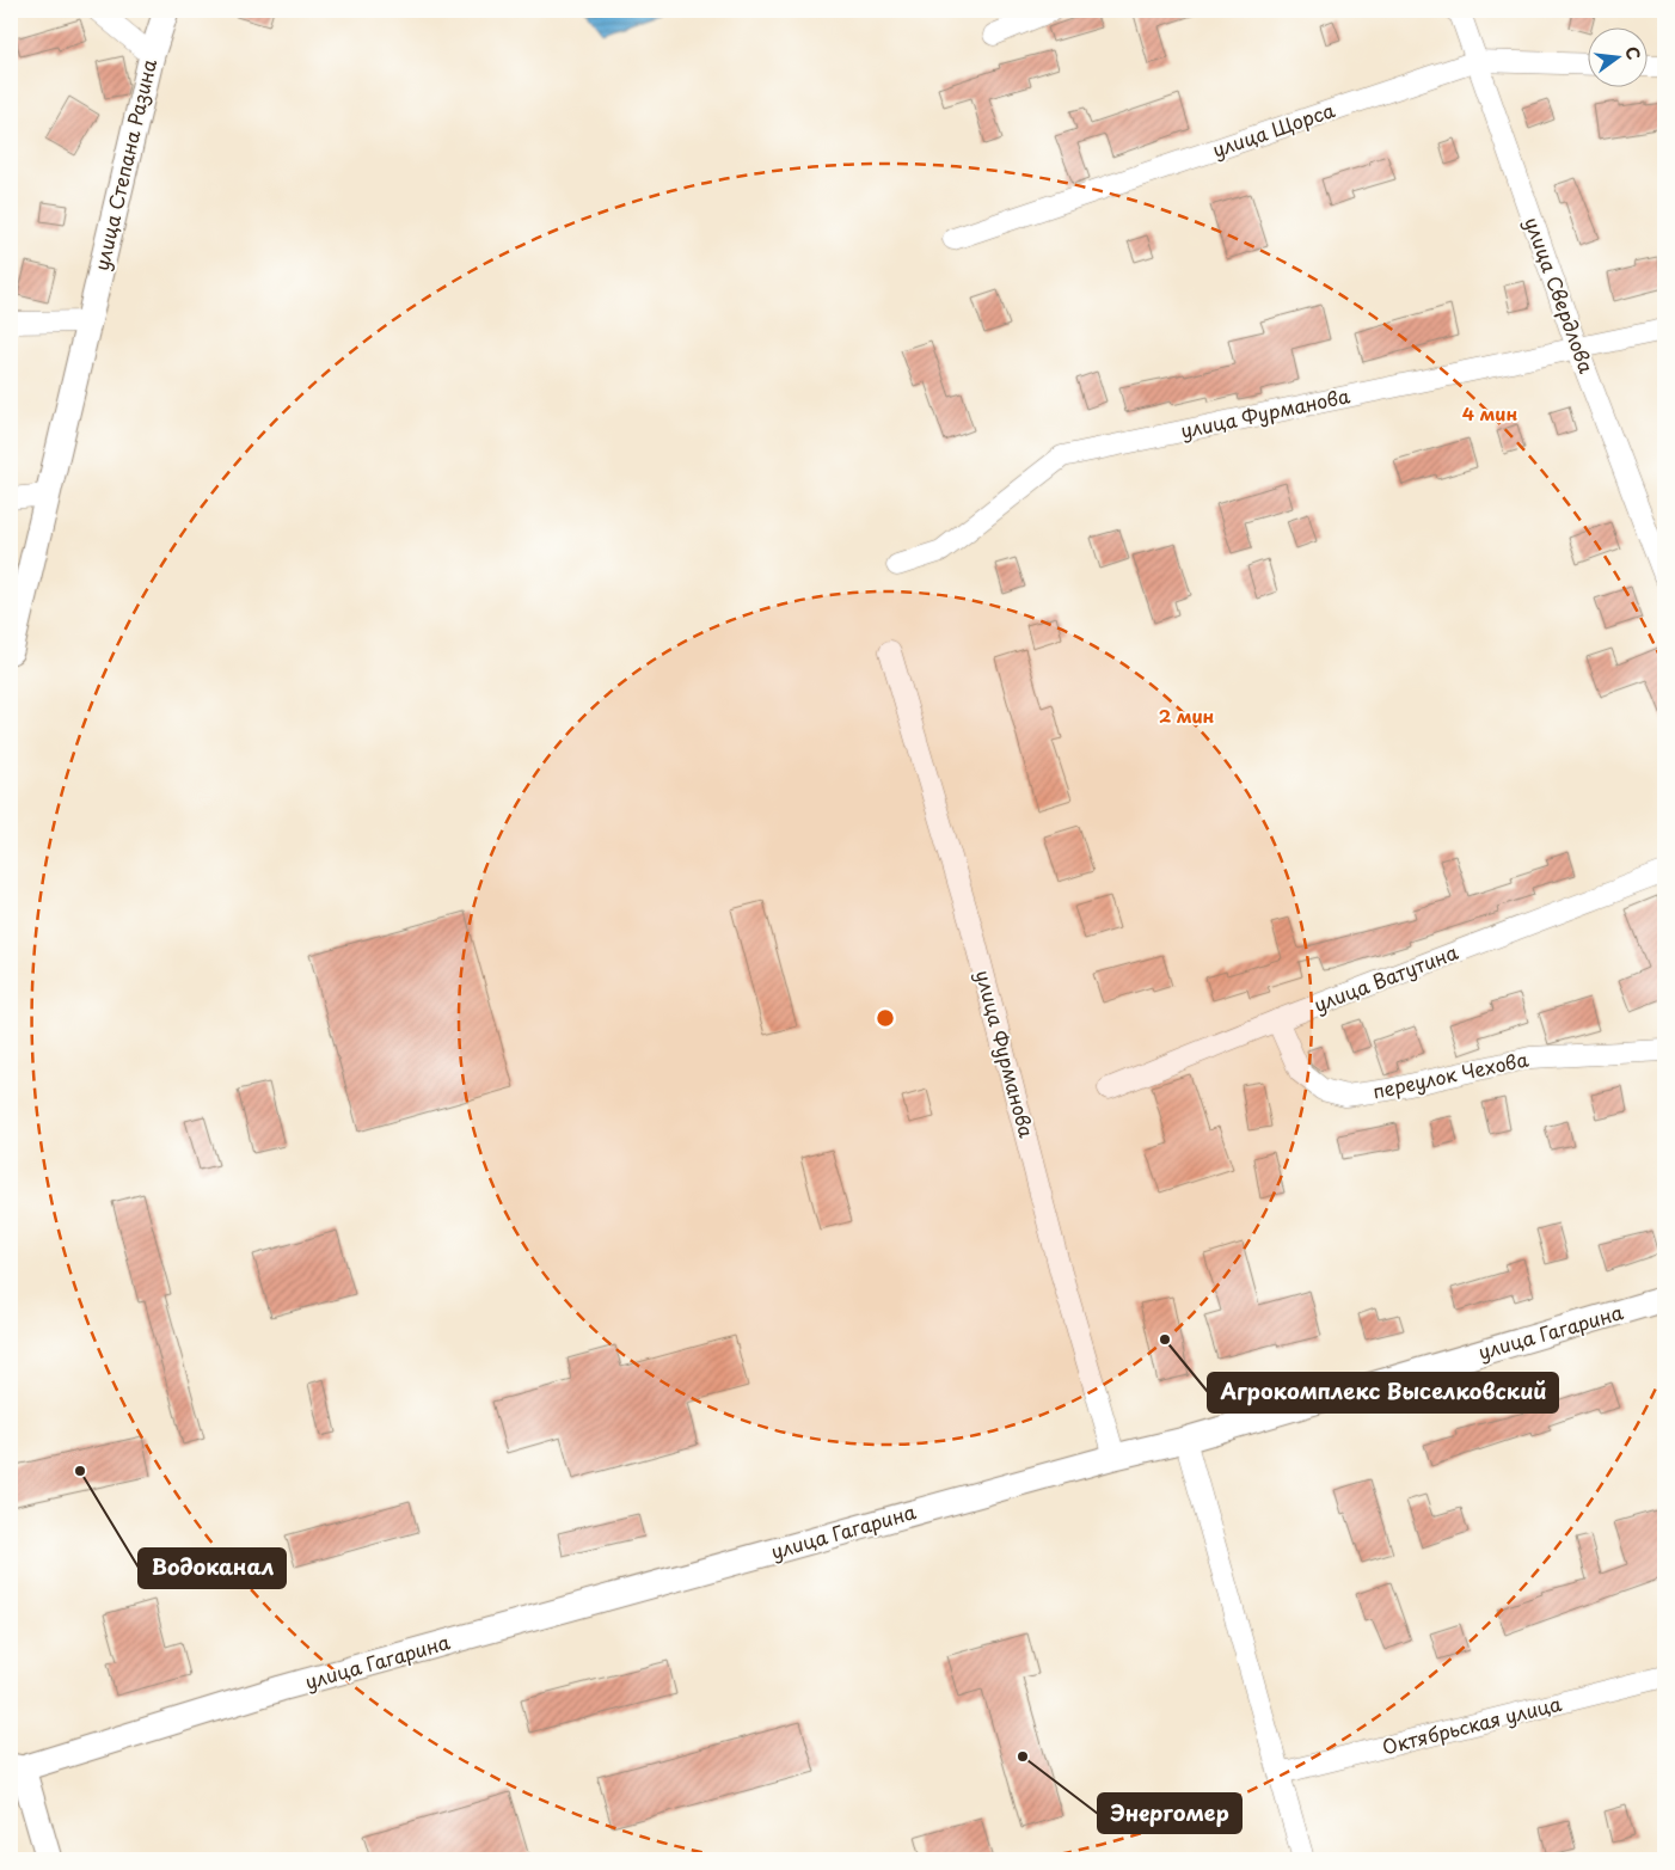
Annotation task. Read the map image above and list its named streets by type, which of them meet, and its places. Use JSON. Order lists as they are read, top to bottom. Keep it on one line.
{"streets":{"main road":["улица Степана Разина","улица Гагарина"],"street":["улица Щорса","улица Свердлова","улица Фурманова","улица Ватутина","переулок Чехова","Октябрьская улица"]},"crossings":[["улица Щорса","улица Свердлова"],["улица Свердлова","улица Фурманова"],["улица Фурманова","улица Гагарина"],["улица Ватутина","переулок Чехова"]],"places":["Агрокомплекс Выселковский","Водоканал","Энергомер"],"north":"right","rings":["4 мин","2 мин"]}
